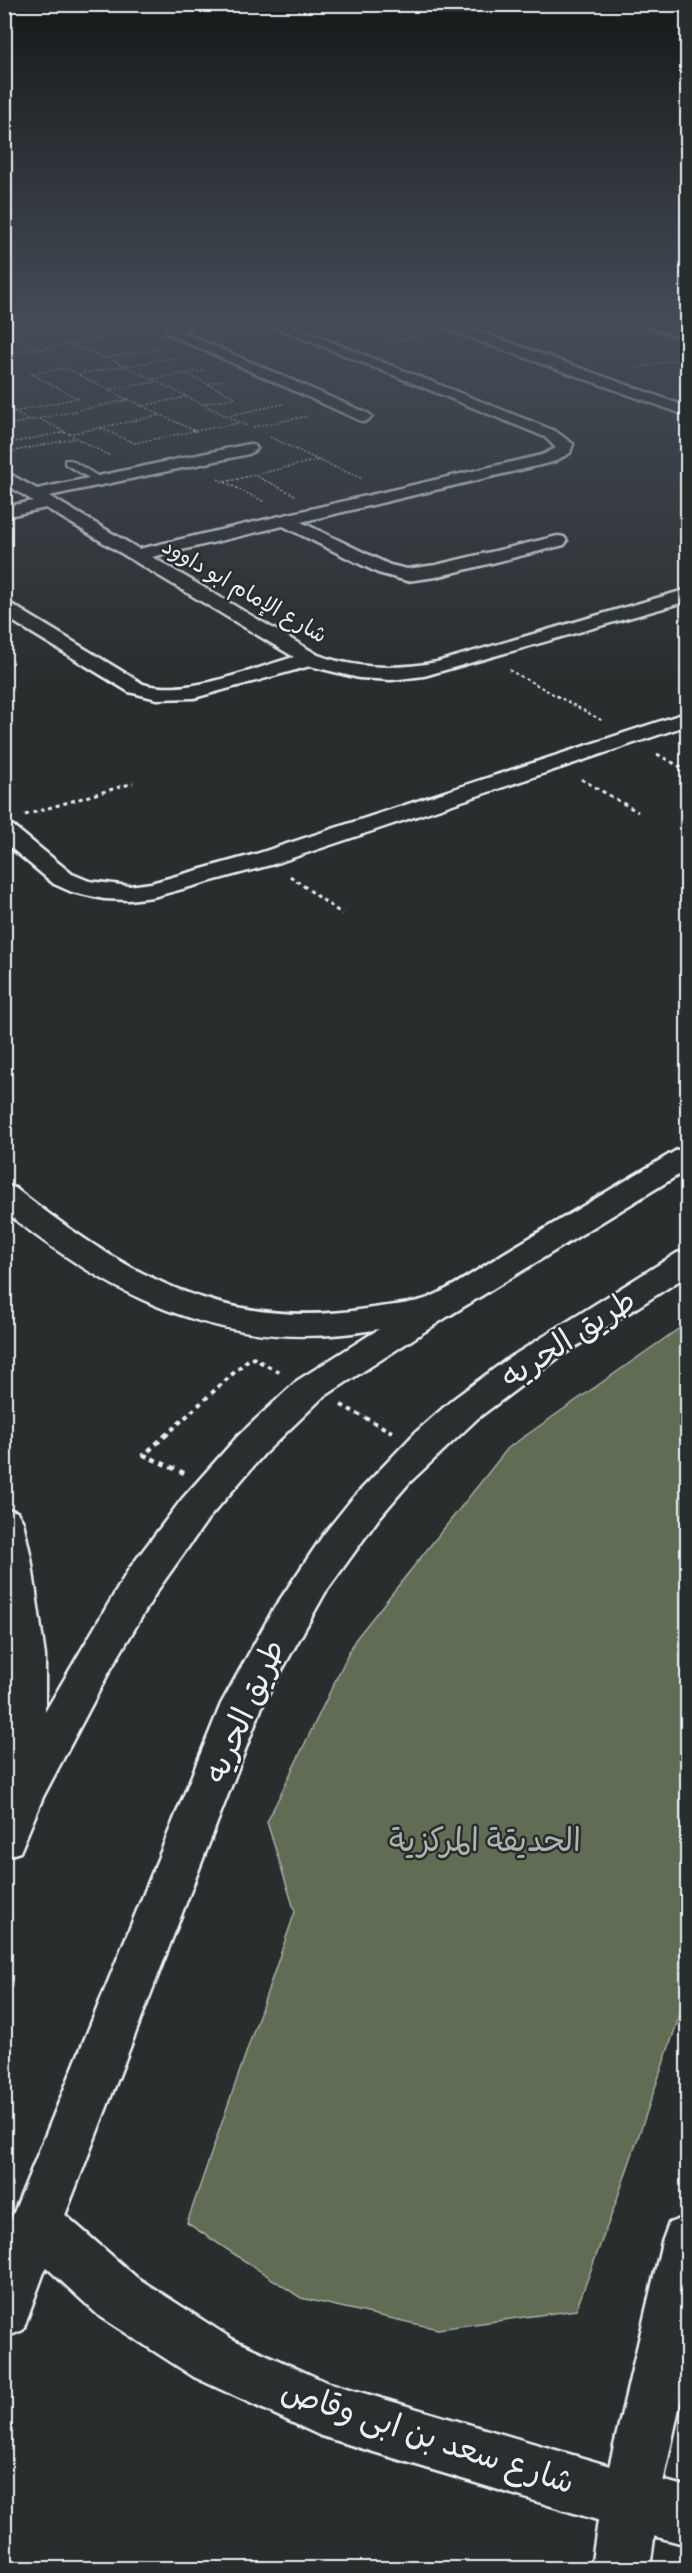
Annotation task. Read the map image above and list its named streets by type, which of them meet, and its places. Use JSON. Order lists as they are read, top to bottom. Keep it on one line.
{"streets":{"street":["شارع الإمام ابو داوود","طريق الحريه","شارع سعد بن ابى وقاص"]},"crossings":[["طريق الحريه","شارع سعد بن ابى وقاص"]],"parks":["الحديقة المركزية"]}
